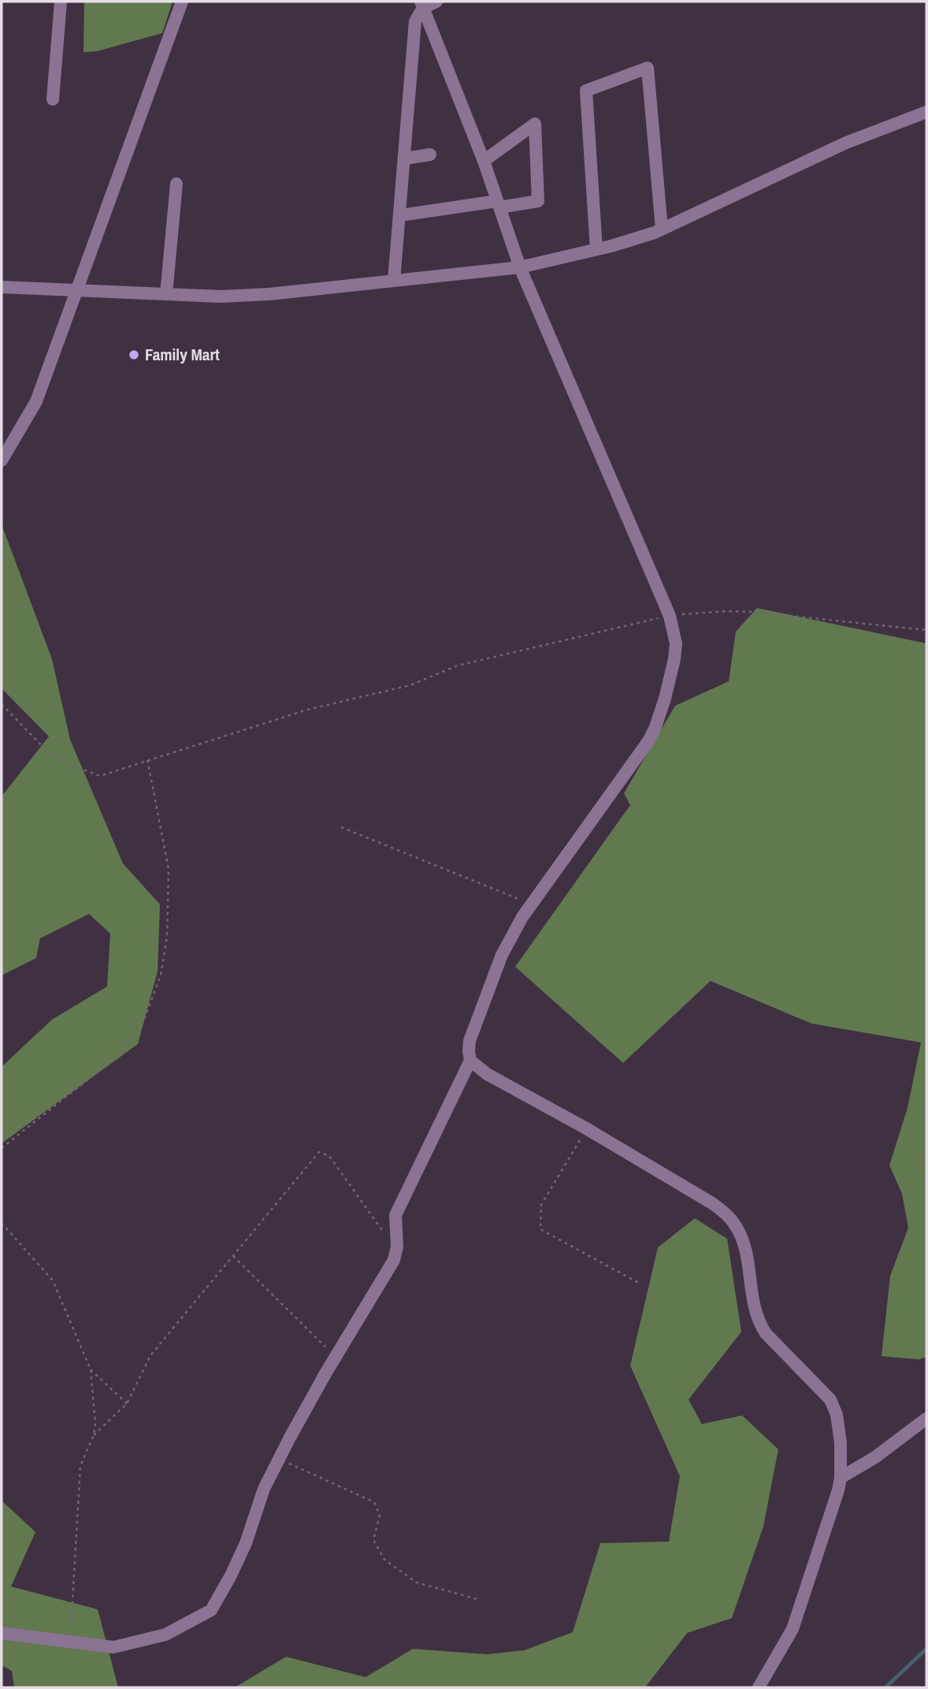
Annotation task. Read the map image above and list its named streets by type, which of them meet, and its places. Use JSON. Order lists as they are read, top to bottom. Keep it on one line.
{"places":["Family Mart"]}
